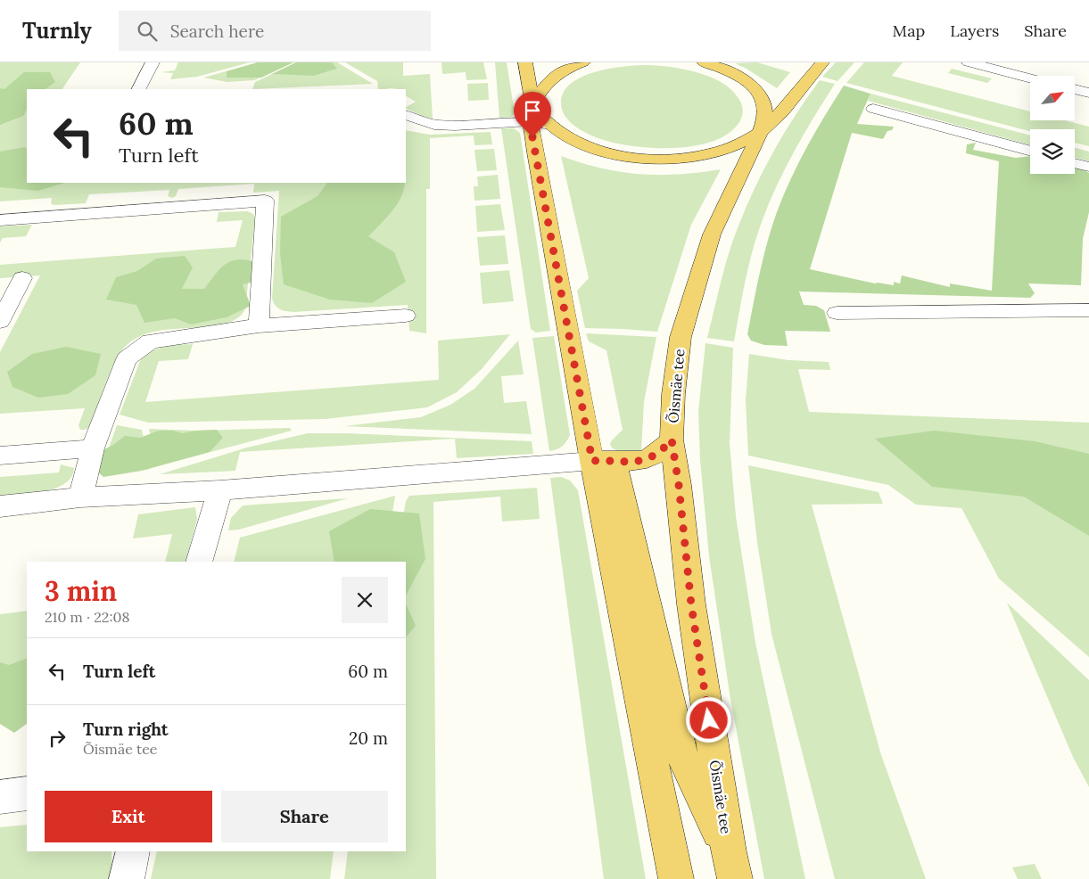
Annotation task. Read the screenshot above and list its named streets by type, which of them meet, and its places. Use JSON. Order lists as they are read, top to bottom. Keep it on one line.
{"streets":{"main road":["Õismäe tee"]},"north":"top right","page":{"header":"Turnly","search":"Search here","nav":["Map","Layers","Share"],"turn":["60 m","Turn left"],"heading":["3 min","210 m · 22:08"],"list":[{"name":"Turn left","value":"60 m"},{"name":"Turn right","note":"Õismäe tee","value":"20 m"}],"buttons":["Exit","Share"]}}
